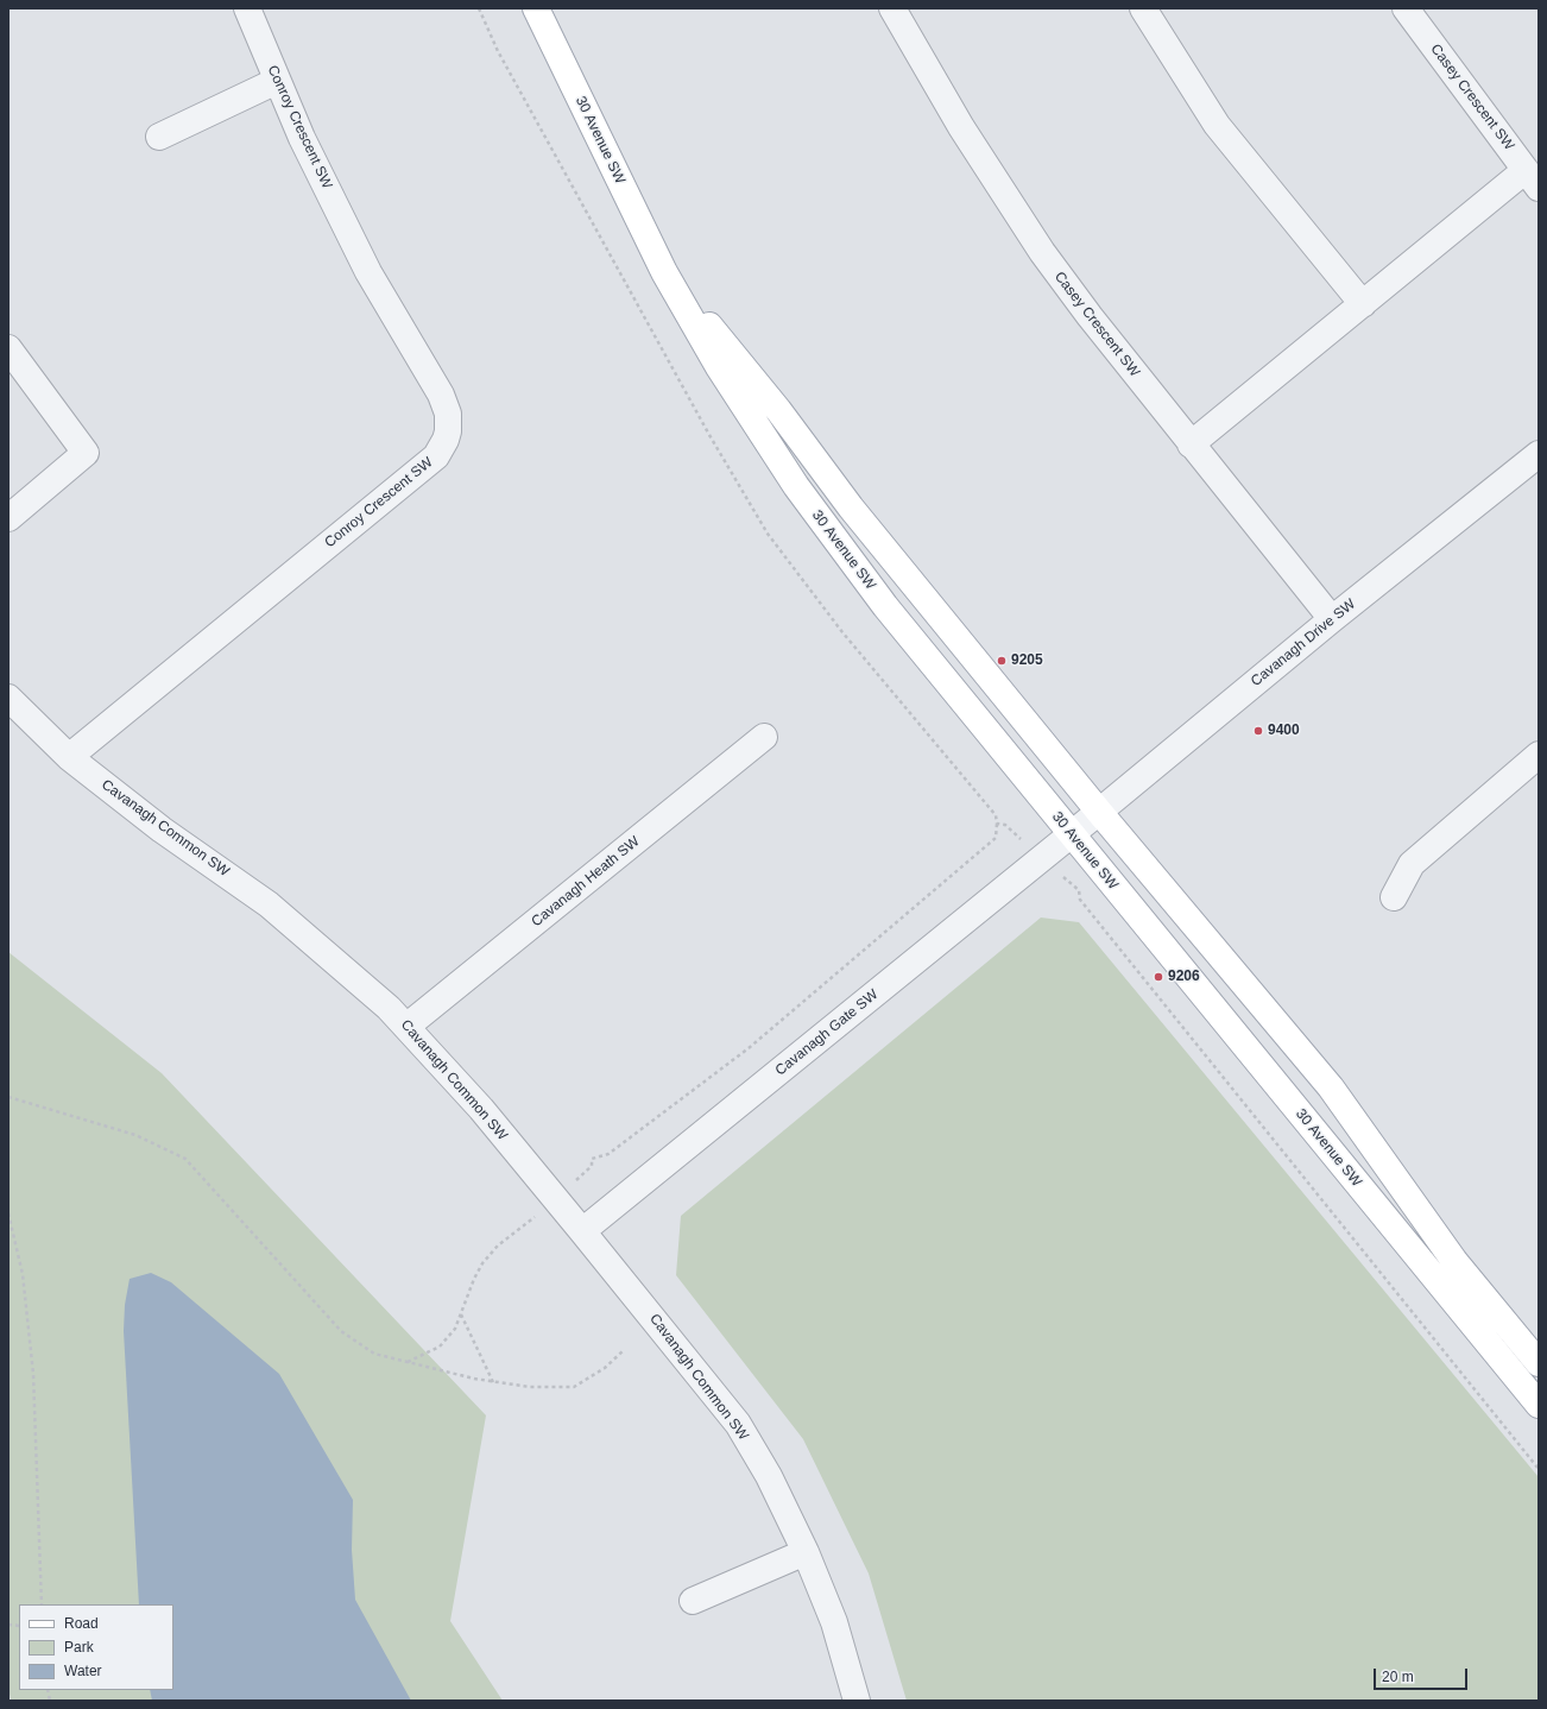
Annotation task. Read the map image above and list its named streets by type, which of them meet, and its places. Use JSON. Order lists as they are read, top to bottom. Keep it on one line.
{"streets":{"main road":["30 Avenue SW"],"street":["Casey Crescent SW","Conroy Crescent SW","Cavanagh Drive SW","Cavanagh Common SW","Cavanagh Heath SW","Cavanagh Gate SW"]},"crossings":[["Casey Crescent SW","Cavanagh Drive SW"],["Conroy Crescent SW","Cavanagh Common SW"],["30 Avenue SW","Cavanagh Drive SW"],["30 Avenue SW","Cavanagh Gate SW"],["Cavanagh Drive SW","Cavanagh Gate SW"],["Cavanagh Common SW","Cavanagh Heath SW"],["Cavanagh Common SW","Cavanagh Gate SW"]],"places":["9205","9400","9206"],"legend":["Road","Park","Water"],"scale_bar":"20 m"}
